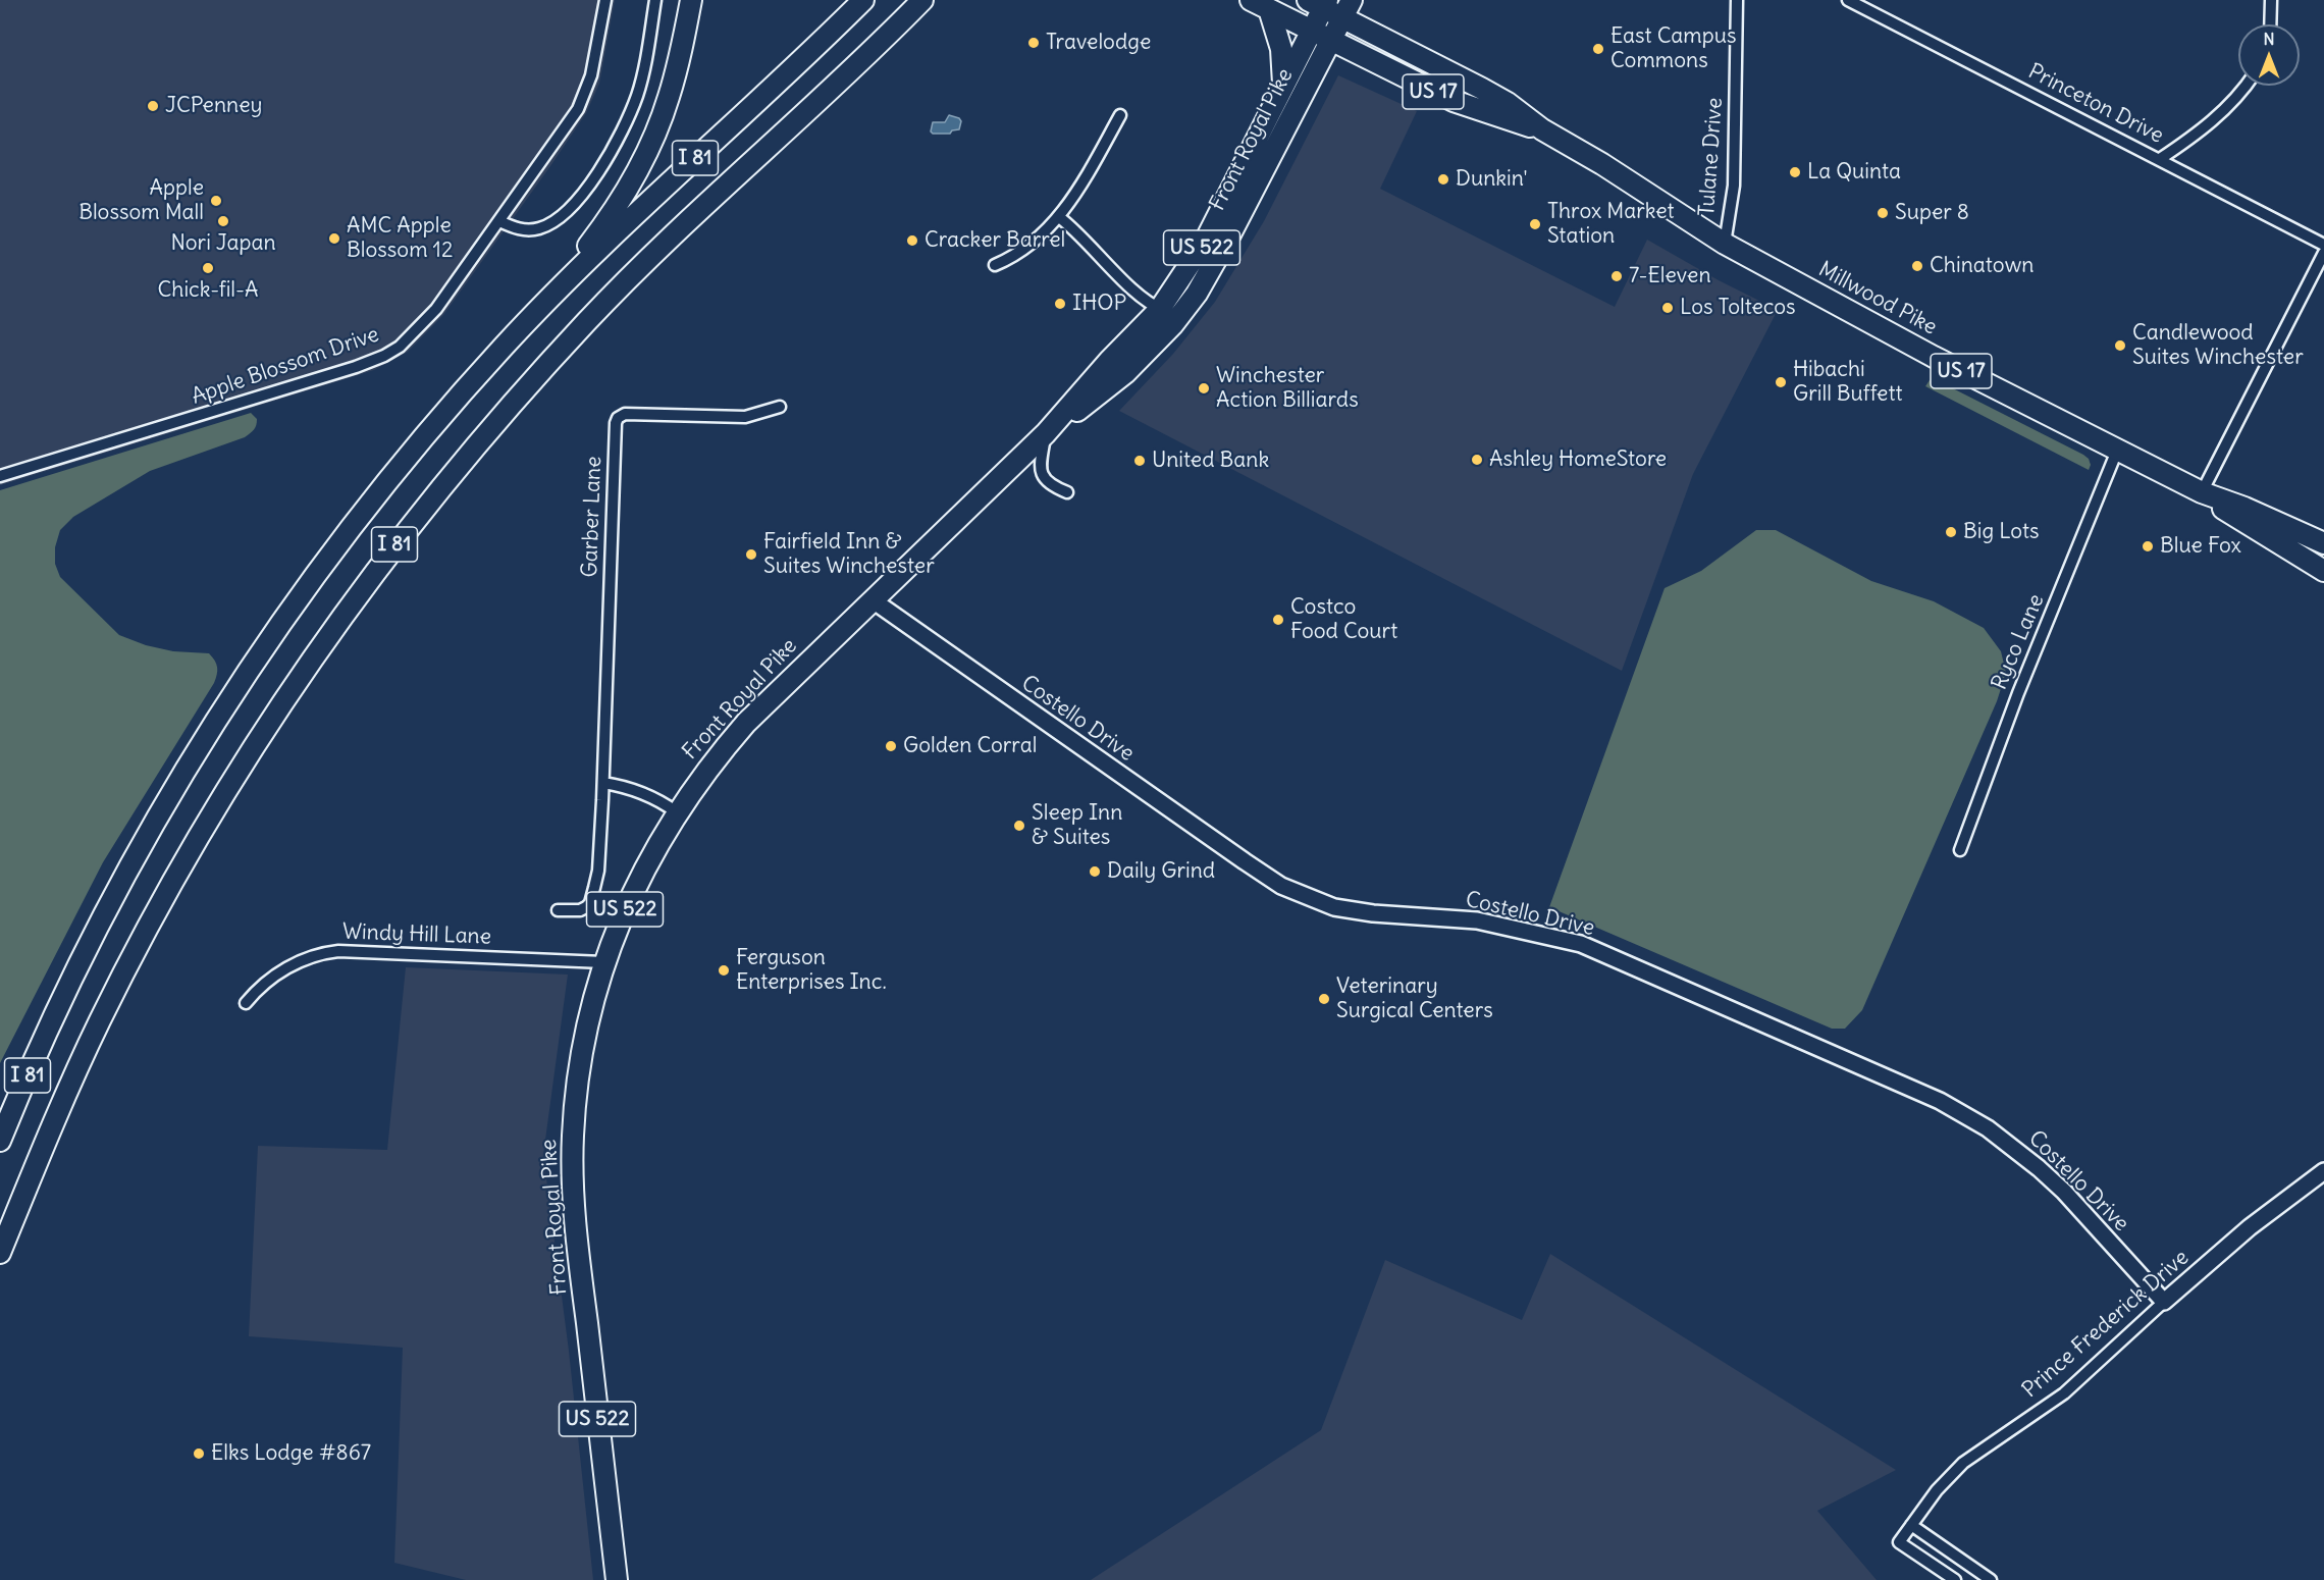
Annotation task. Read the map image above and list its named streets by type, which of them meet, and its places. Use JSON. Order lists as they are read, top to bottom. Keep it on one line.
{"streets":{"highway":["US 17","Front Royal Pike","I 81","US 522","Millwood Pike"],"street":["Princeton Drive","Tulane Drive","Apple Blossom Drive","Garber Lane","Ryco Lane","Costello Drive","Windy Hill Lane","Prince Frederick Drive"]},"crossings":[["Front Royal Pike","US 522"],["Front Royal Pike","Millwood Pike"],["Front Royal Pike","Costello Drive"],["Front Royal Pike","Windy Hill Lane"],["Tulane Drive","Millwood Pike"],["US 522","Millwood Pike"],["Millwood Pike","Ryco Lane"],["Costello Drive","Prince Frederick Drive"]],"places":["Travelodge","East Campus Commons","JCPenney","La Quinta","Dunkin'","Apple Blossom Mall","Super 8","Nori Japan","Throx Market Station","AMC Apple Blossom 12","Cracker Barrel","Chinatown","Chick-fil-A","7-Eleven","IHOP","Los Toltecos","Candlewood Suites Winchester","Hibachi Grill Buffett","Winchester Action Billiards","Ashley HomeStore","United Bank","Big Lots","Blue Fox","Fairfield Inn & Suites Winchester","Costco Food Court","Golden Corral","Sleep Inn & Suites","Daily Grind","Ferguson Enterprises Inc.","Veterinary Surgical Centers","Elks Lodge #867"],"north":"top"}
